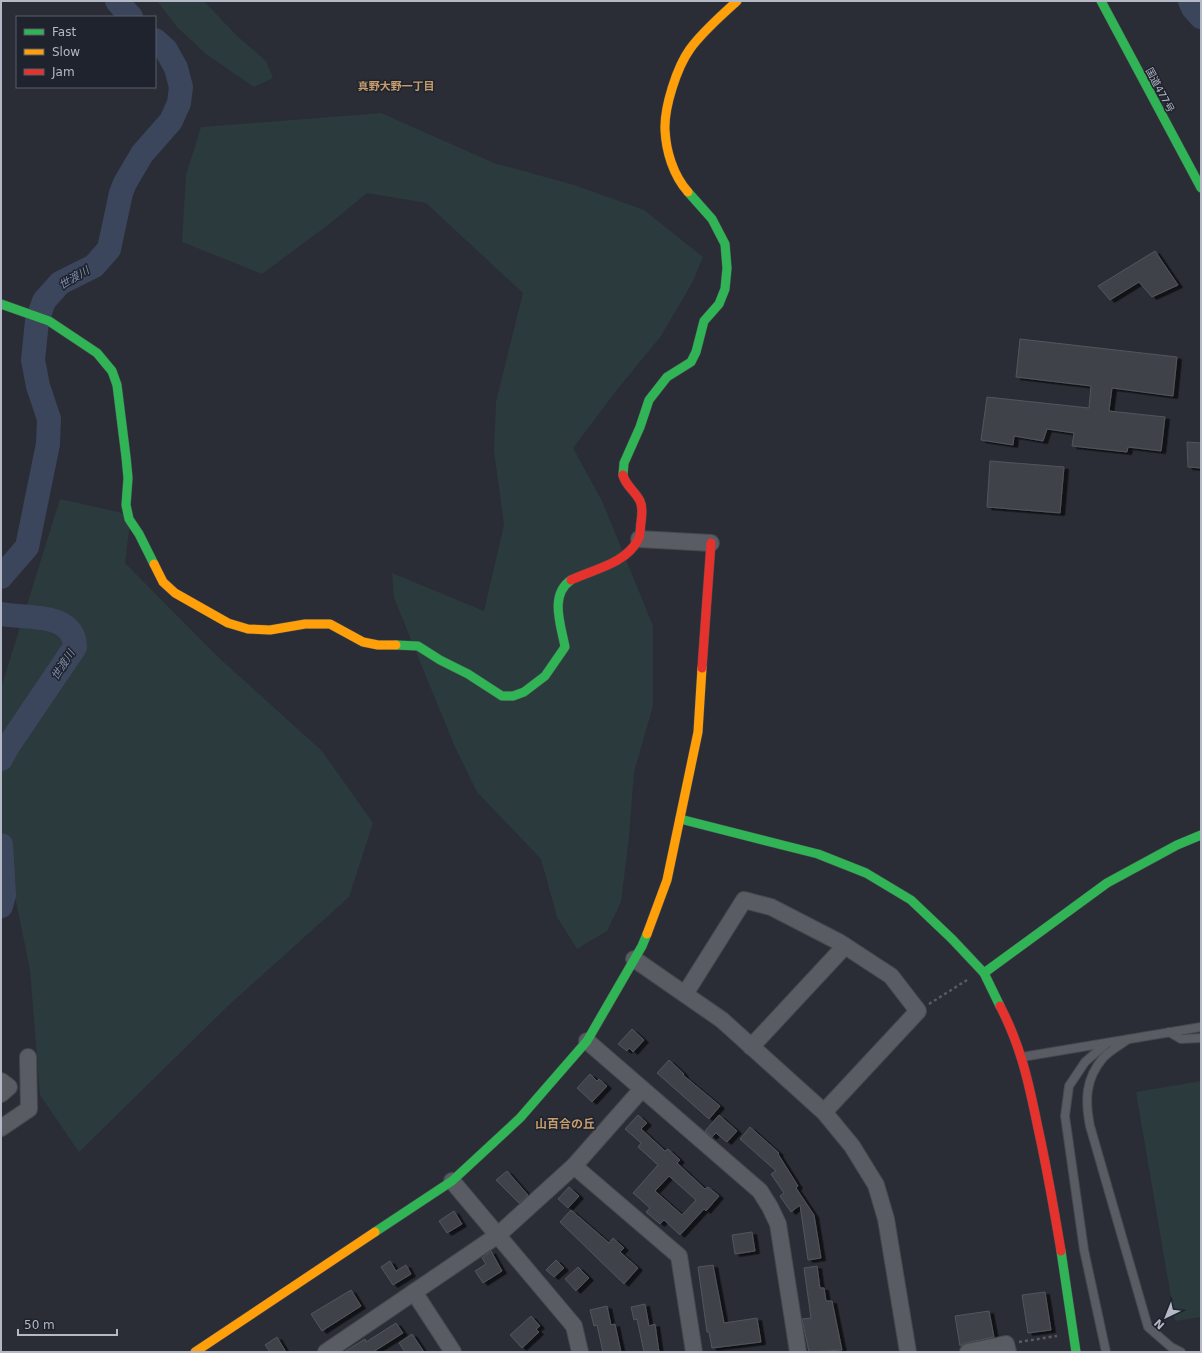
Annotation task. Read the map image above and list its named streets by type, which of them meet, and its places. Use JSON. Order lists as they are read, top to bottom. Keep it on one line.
{"streets":{"main road":["国道477号"]},"districts":["真野大野一丁目","山百合の丘"],"water":["世渡川"],"legend":["Fast","Slow","Jam"],"scale_bar":"50 m","north":"bottom left"}
